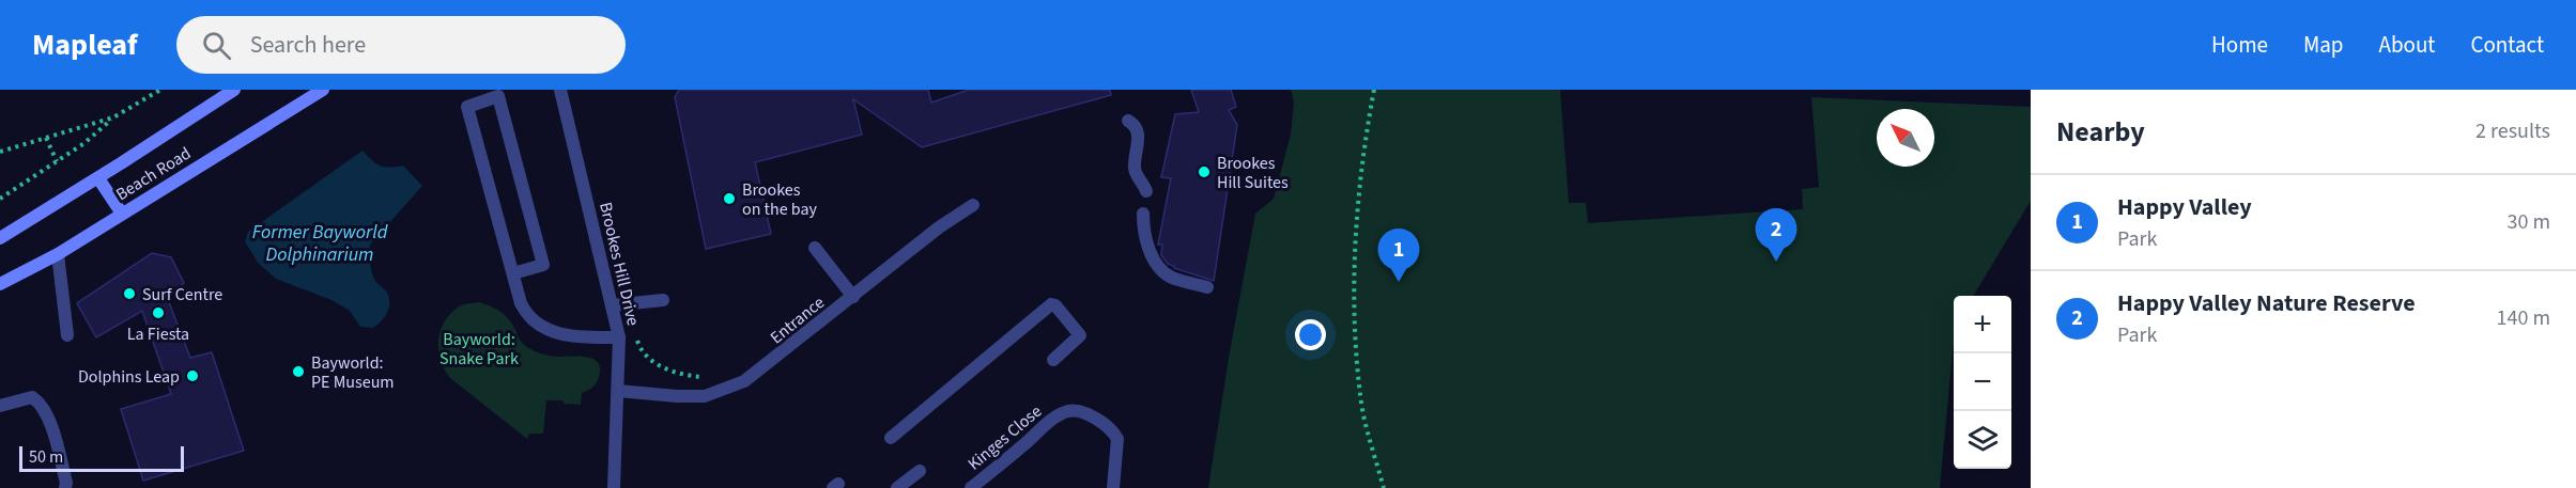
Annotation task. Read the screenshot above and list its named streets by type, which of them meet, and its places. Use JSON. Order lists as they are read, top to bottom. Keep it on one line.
{"streets":{"main road":["Beach Road"],"street":["Brookes Hill Drive","Entrance","Kinges Close"]},"crossings":[["Brookes Hill Drive","Entrance"]],"water":["Former Bayworld Dolphinarium"],"parks":["Bayworld: Snake Park"],"places":["Brookes Hill Suites","Brookes on the bay","Surf Centre","La Fiesta","Bayworld: PE Museum","Dolphins Leap"],"scale_bar":"50 m","north":"top left","page":{"header":"Mapleaf","search":"Search here","nav":["Home","Map","About","Contact"],"heading":["Nearby","2 results"],"list":[{"mark":"1","name":"Happy Valley","note":"Park","value":"30 m"},{"mark":"2","name":"Happy Valley Nature Reserve","note":"Park","value":"140 m"}],"pins":["2","1"],"map_buttons":["+","−"],"scale":"50 m"}}
